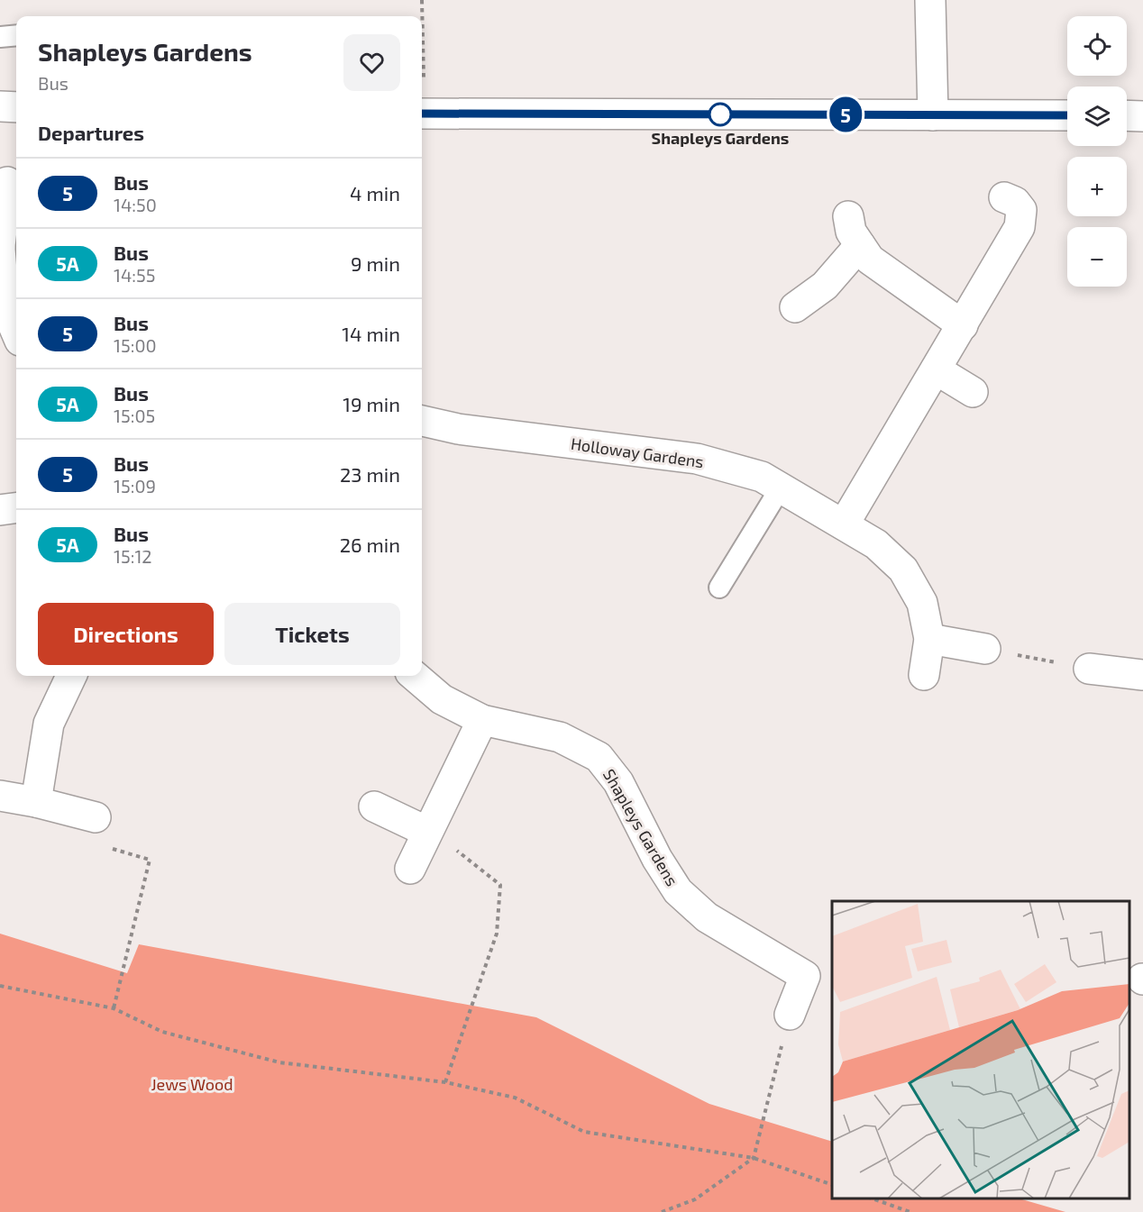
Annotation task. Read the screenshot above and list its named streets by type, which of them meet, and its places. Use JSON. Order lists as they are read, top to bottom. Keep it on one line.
{"streets":{"street":["Holloway Gardens","Shapleys Gardens"]},"parks":["Jews Wood"],"places":["Shapleys Gardens"],"lines":["bus line 5"],"page":{"on_map":"5","map_buttons":["+","−"],"heading":[["Shapleys Gardens","Bus"],"Departures"],"list":[{"mark":"5","name":"Bus","note":"14:50","value":"4 min"},{"mark":"5A","name":"Bus","note":"14:55","value":"9 min"},{"mark":"5","name":"Bus","note":"15:00","value":"14 min"},{"mark":"5A","name":"Bus","note":"15:05","value":"19 min"},{"mark":"5","name":"Bus","note":"15:09","value":"23 min"},{"mark":"5A","name":"Bus","note":"15:12","value":"26 min"}],"buttons":["Directions","Tickets"]}}
